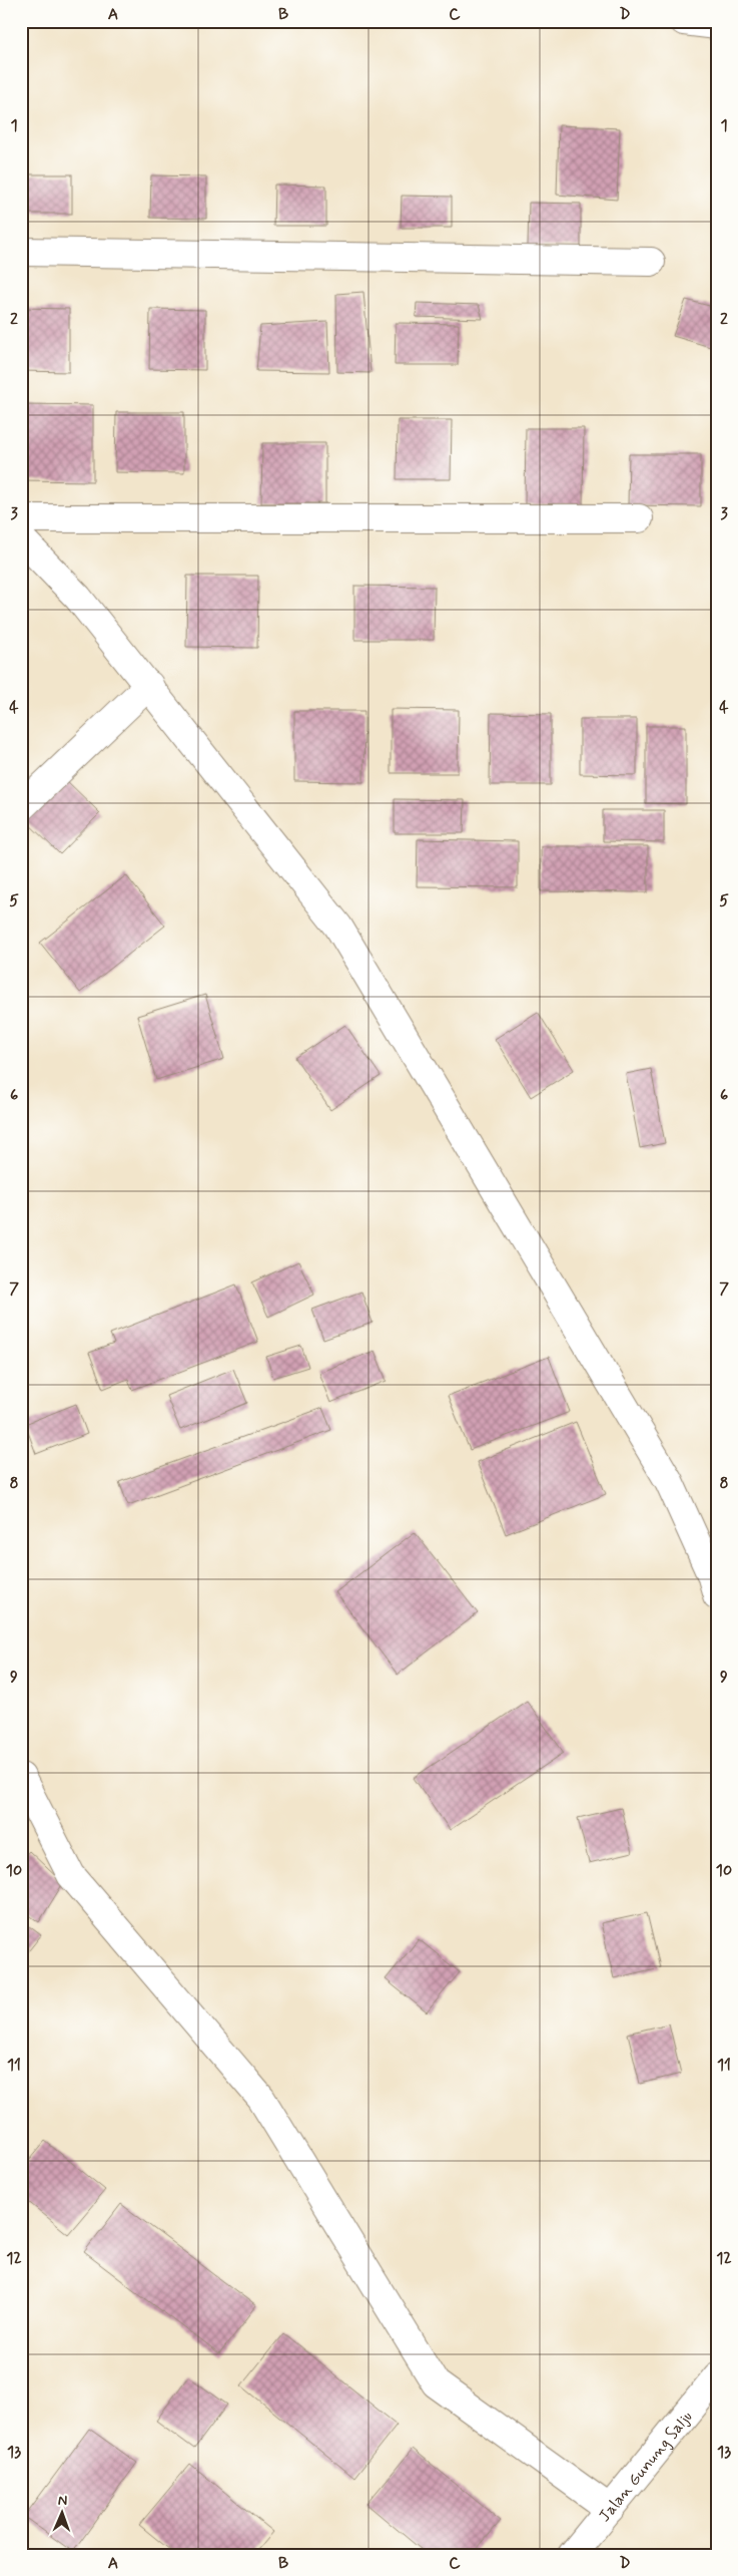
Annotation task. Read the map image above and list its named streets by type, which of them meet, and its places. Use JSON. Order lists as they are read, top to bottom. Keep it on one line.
{"streets":{"street":["Jalan Gunung Salju"]},"north":"top","grid":{"columns":["A","B","C","D"],"rows":["1","2","3","4","5","6","7","8","9","10","11","12","13"]}}
